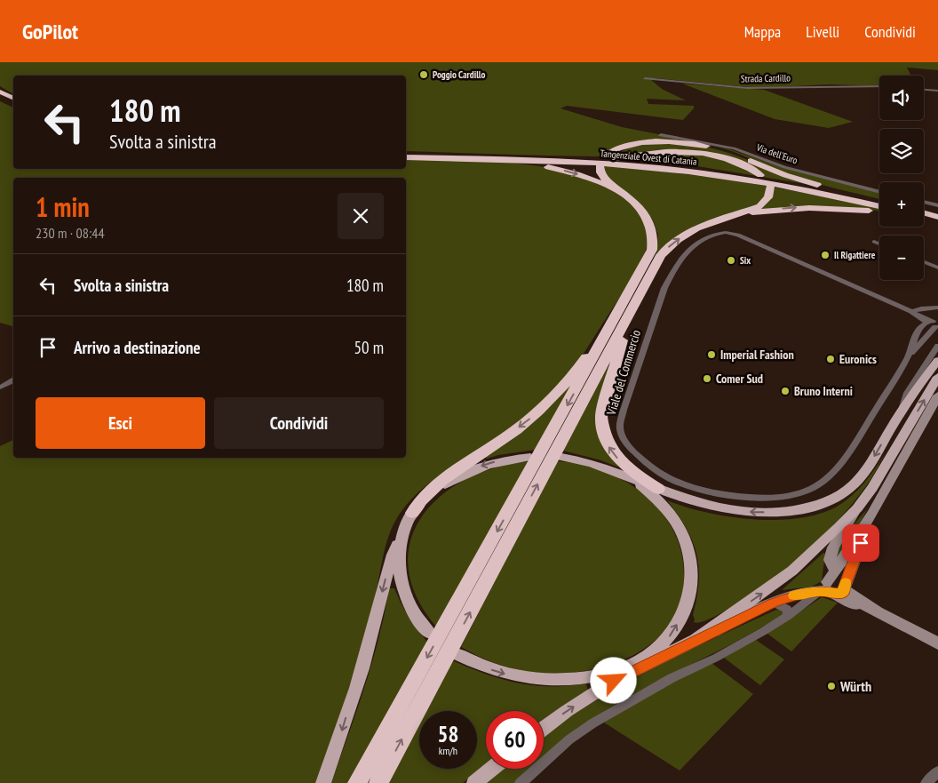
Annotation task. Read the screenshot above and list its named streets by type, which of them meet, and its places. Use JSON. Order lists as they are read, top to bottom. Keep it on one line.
{"streets":{"highway":["Tangenziale Ovest di Catania"],"street":["Strada Cardillo","Via dell'Euro","Viale del Commercio"]},"places":["Poggio Cardillo","Il Rigattiere","Six","Imperial Fashion","Euronics","Comer Sud","Bruno Interni","Würth"],"page":{"header":"GoPilot","nav":["Mappa","Livelli","Condividi"],"map_buttons":["+","−"],"turn":["180 m","Svolta a sinistra"],"heading":["1 min","230 m · 08:44"],"list":[{"name":"Svolta a sinistra","value":"180 m"},{"name":"Arrivo a destinazione","value":"50 m"}],"buttons":["Esci","Condividi"],"speed":"58 km/h","limit":"60"}}
